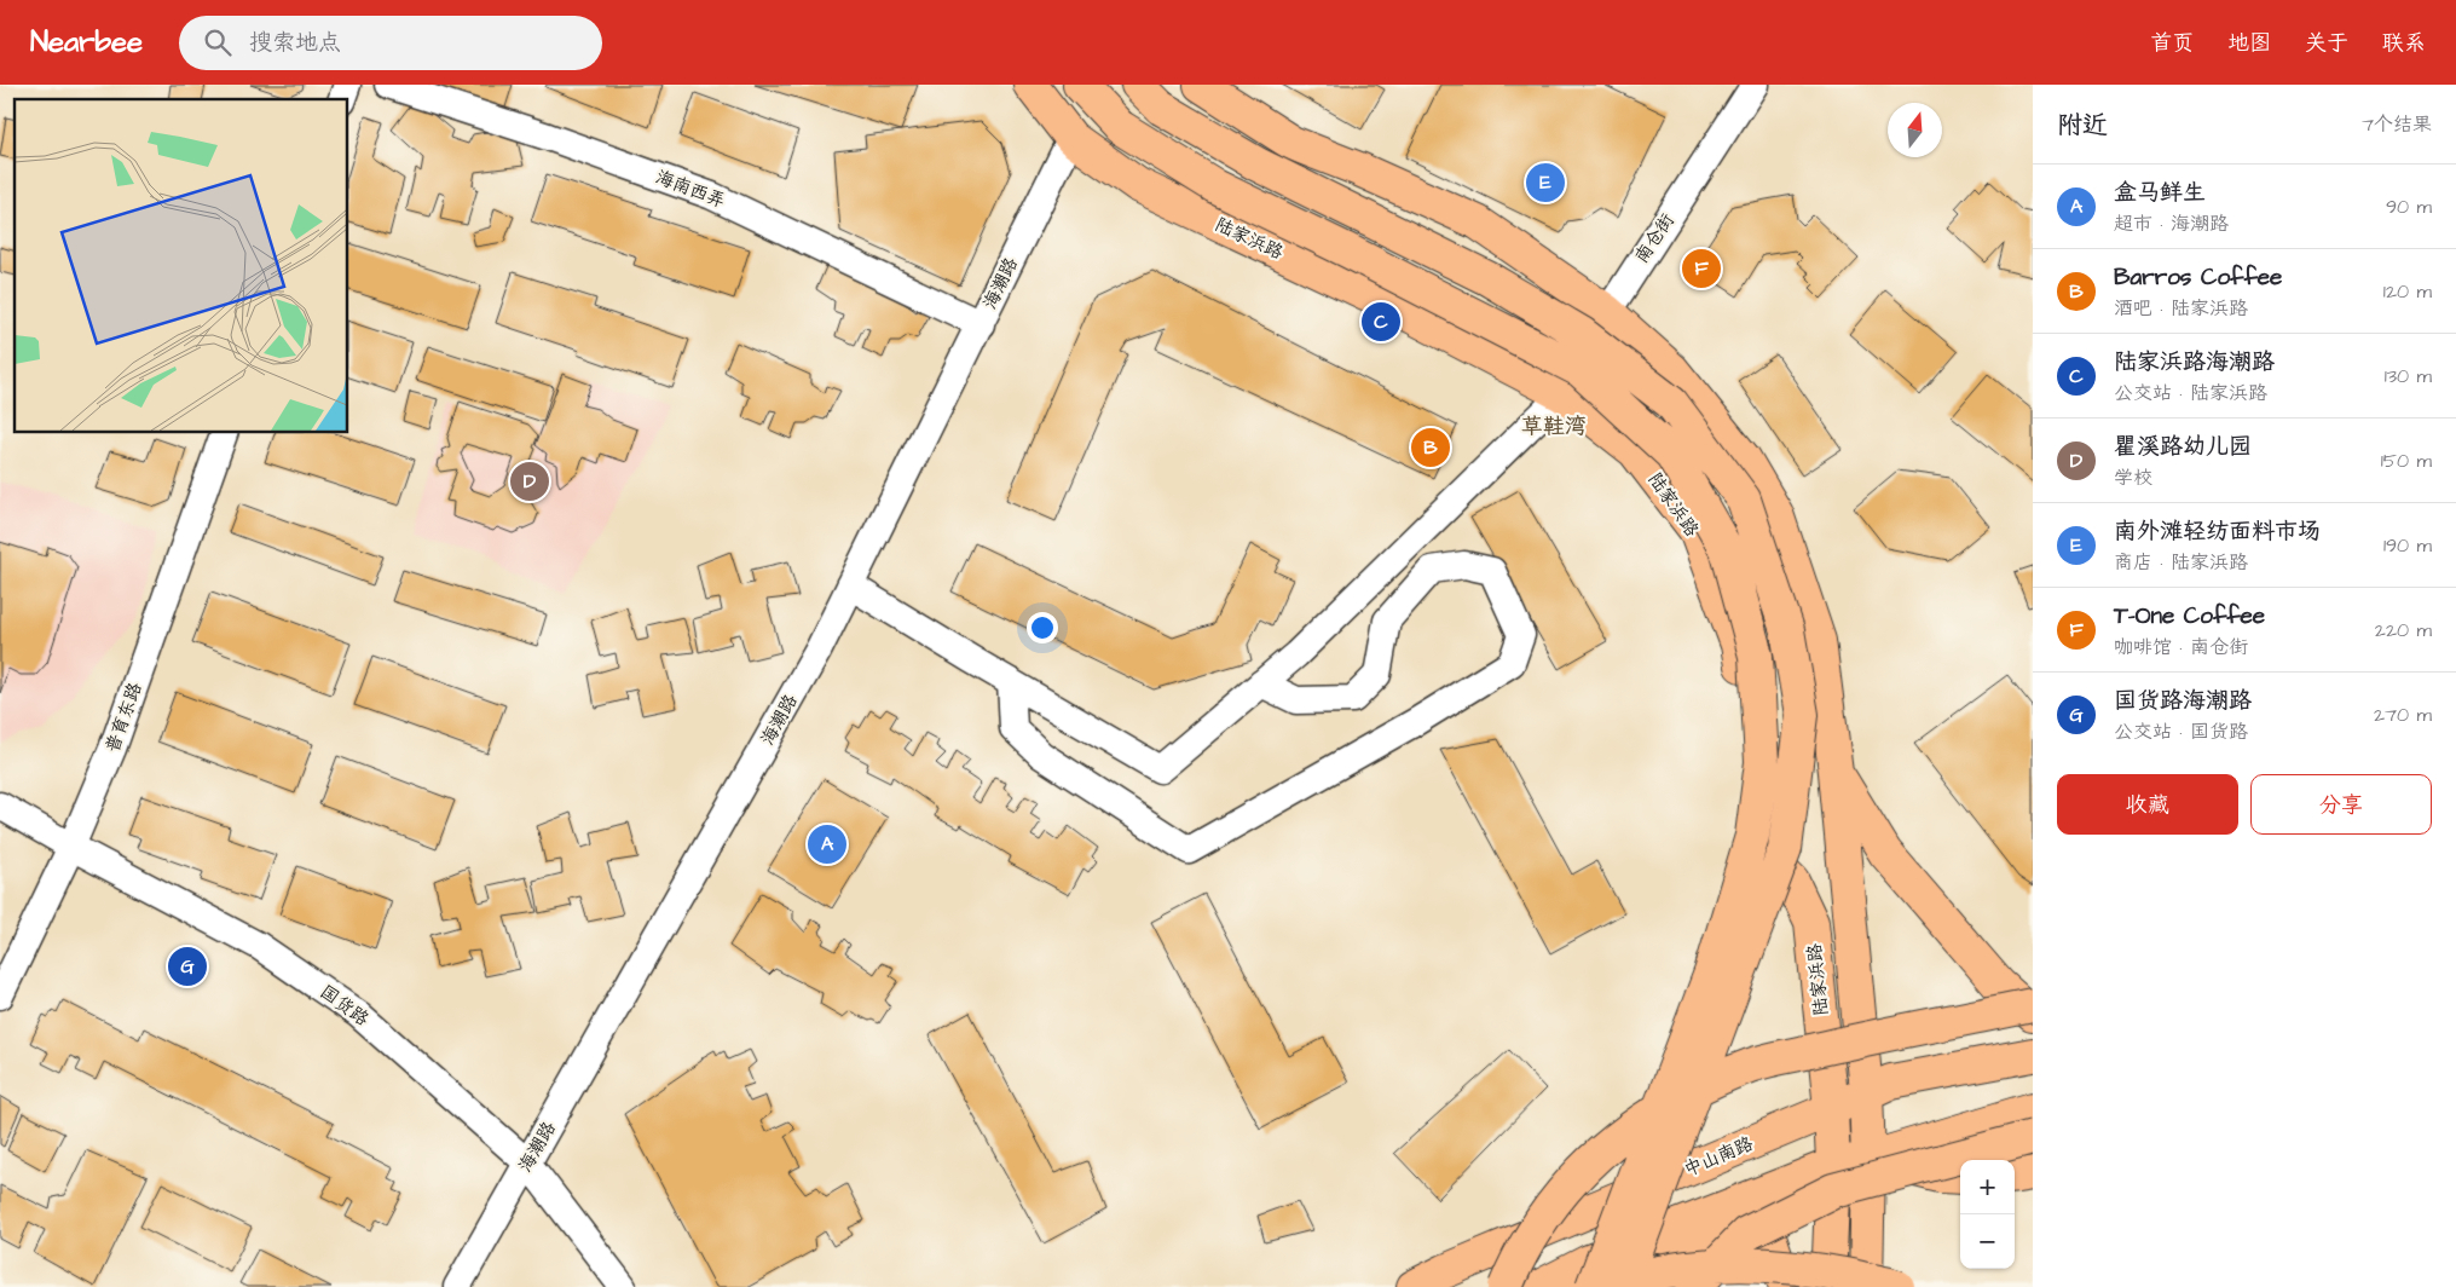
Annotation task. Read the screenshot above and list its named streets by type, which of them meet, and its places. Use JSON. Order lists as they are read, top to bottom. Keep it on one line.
{"streets":{"main road":["陆家浜路","中山南路"],"street":["海南西弄","南仓街","海潮路","普育东路","国货路"]},"crossings":[["海南西弄","海潮路"],["陆家浜路","南仓街"],["陆家浜路","海潮路"],["陆家浜路","中山南路"],["海潮路","国货路"],["普育东路","国货路"]],"districts":["草鞋湾"],"north":"top","page":{"header":"Nearbee","search":"搜索地点","nav":["首页","地图","关于","联系"],"heading":["附近","7个结果"],"pins":["E","F","C","B","D","A","G"],"list":[{"mark":"A","name":"盒马鲜生","note":"超市 · 海潮路","value":"90 m"},{"mark":"B","name":"Barros Coffee","note":"酒吧 · 陆家浜路","value":"120 m"},{"mark":"C","name":"陆家浜路海潮路","note":"公交站 · 陆家浜路","value":"130 m"},{"mark":"D","name":"瞿溪路幼儿园","note":"学校","value":"150 m"},{"mark":"E","name":"南外滩轻纺面料市场","note":"商店 · 陆家浜路","value":"190 m"},{"mark":"F","name":"T-One Coffee","note":"咖啡馆 · 南仓街","value":"220 m"},{"mark":"G","name":"国货路海潮路","note":"公交站 · 国货路","value":"270 m"}],"buttons":["收藏","分享"],"map_buttons":["+","−"]}}
